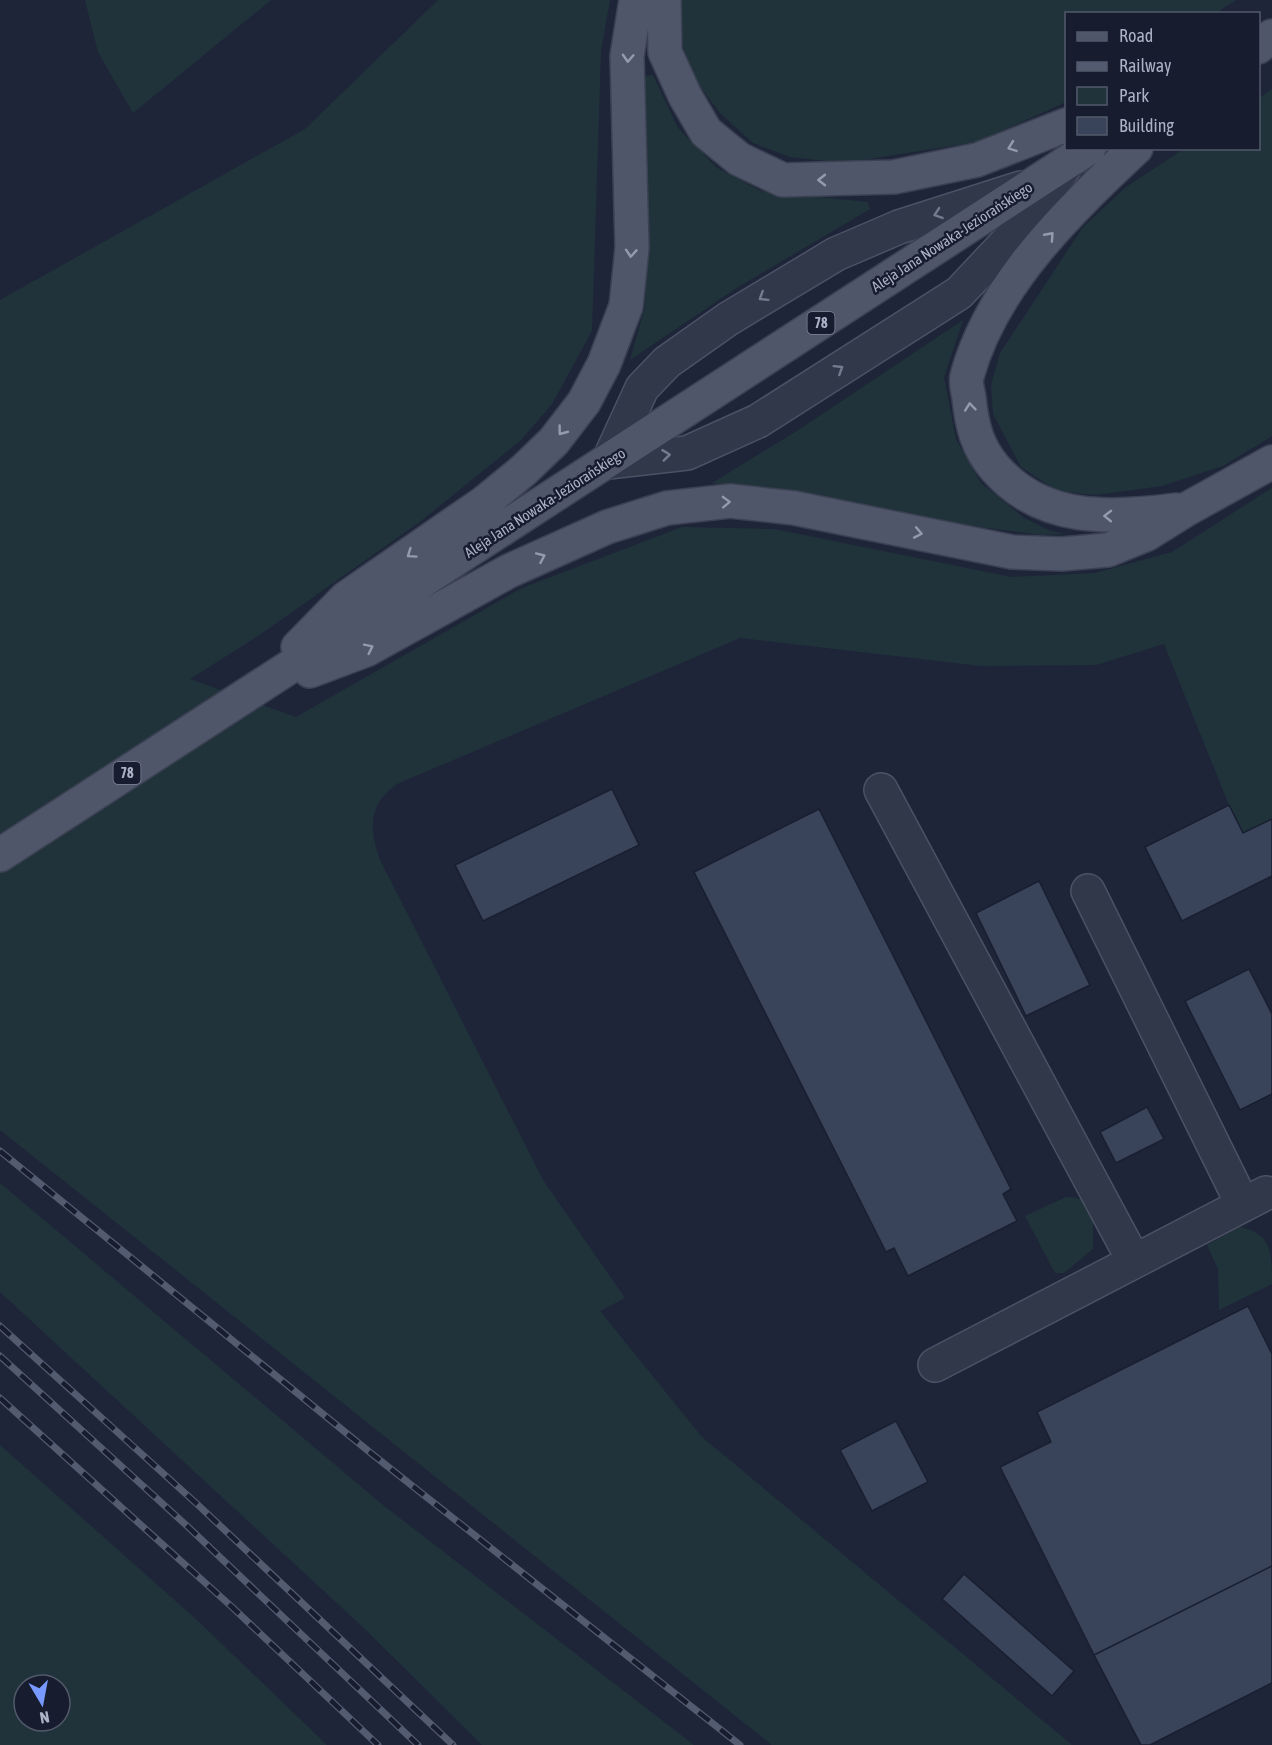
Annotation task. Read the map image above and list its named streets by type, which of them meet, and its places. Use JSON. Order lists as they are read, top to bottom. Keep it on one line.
{"streets":{"main road":["Aleja Jana Nowaka-Jeziorańskiego","78"]},"legend":["Road","Railway","Park","Building"],"north":"bottom"}
